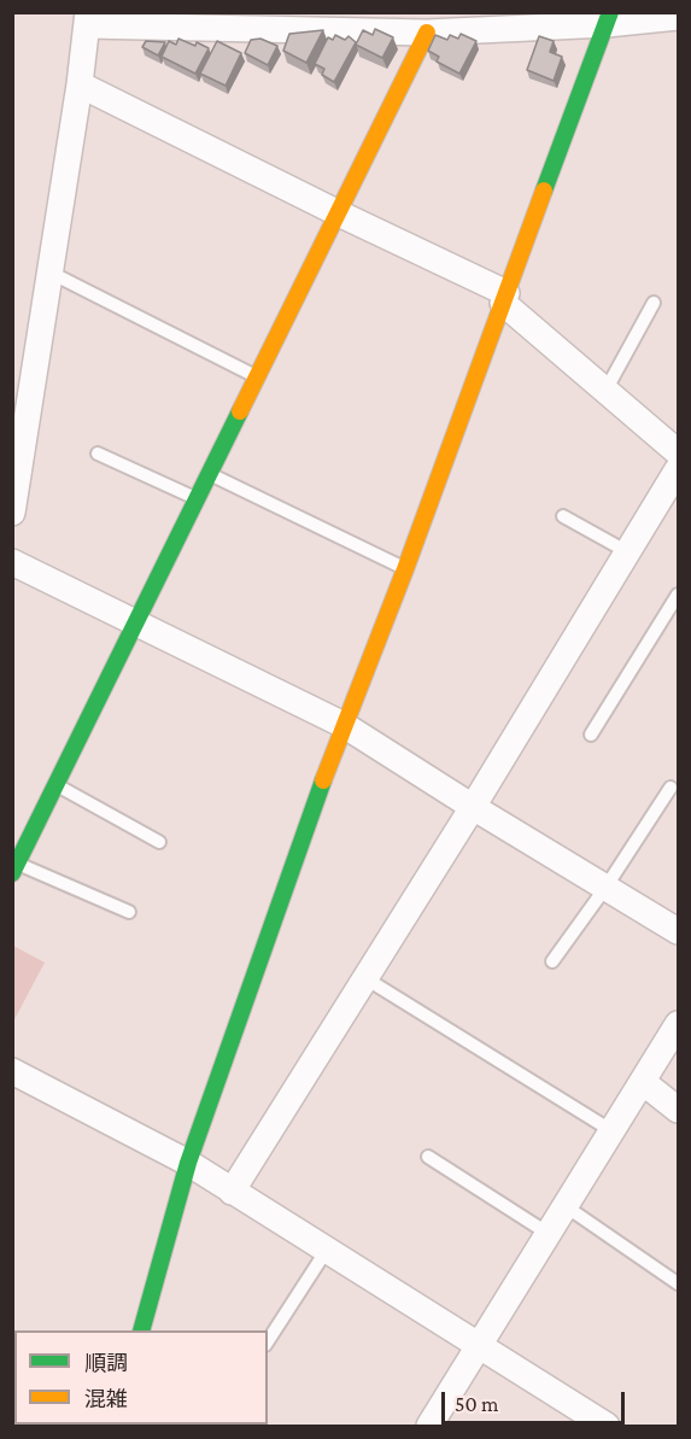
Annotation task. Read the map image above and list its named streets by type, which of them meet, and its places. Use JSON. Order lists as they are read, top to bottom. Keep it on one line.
{"legend":["順調","混雑"],"scale_bar":"50 m"}
